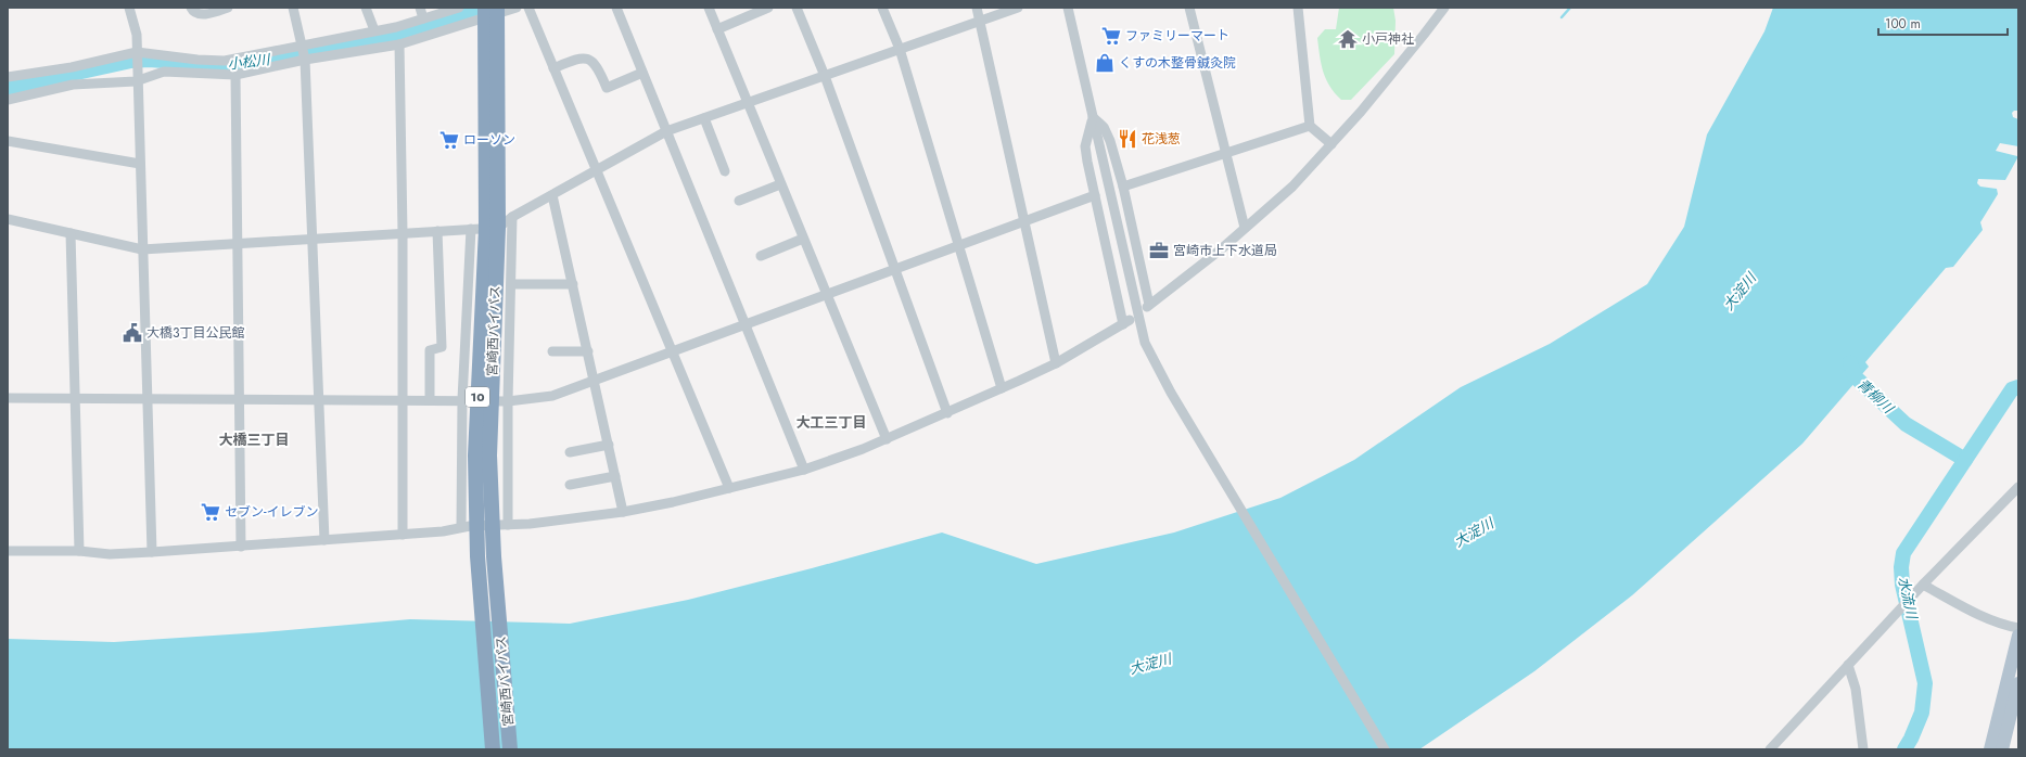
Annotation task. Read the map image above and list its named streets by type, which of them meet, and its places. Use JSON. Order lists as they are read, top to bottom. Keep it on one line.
{"streets":{"highway":["宮崎西バイパス","10"]},"districts":["大工三丁目","大橋三丁目"],"water":["小松川","大淀川","青柳川","水流川"],"places":{"supermarket":["ファミリーマート","ローソン","セブン-イレブン"],"temple":["小戸神社"],"shop":["くすの木整骨鍼灸院"],"restaurant":["花浅葱"],"office":["宮崎市上下水道局"],"public building":["大橋3丁目公民館"]},"scale_bar":"100 m"}
